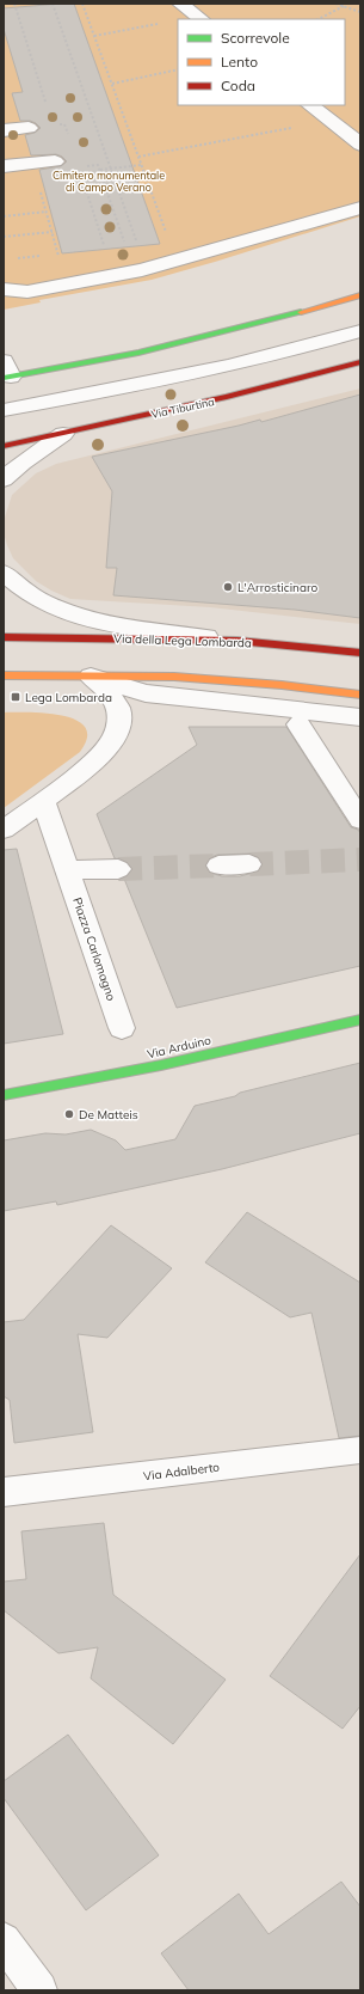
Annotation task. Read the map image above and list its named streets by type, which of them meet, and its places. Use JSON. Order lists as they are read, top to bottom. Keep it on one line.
{"streets":{"main road":["Via Tiburtina","Via della Lega Lombarda","Via Arduino"],"street":["Piazza Carlomagno","Via Adalberto"]},"parks":["Cimitero monumentale di Campo Verano"],"places":{"other":["L'Arrosticinaro","De Matteis"],"transit":["Lega Lombarda"]},"legend":["Scorrevole","Lento","Coda"]}
